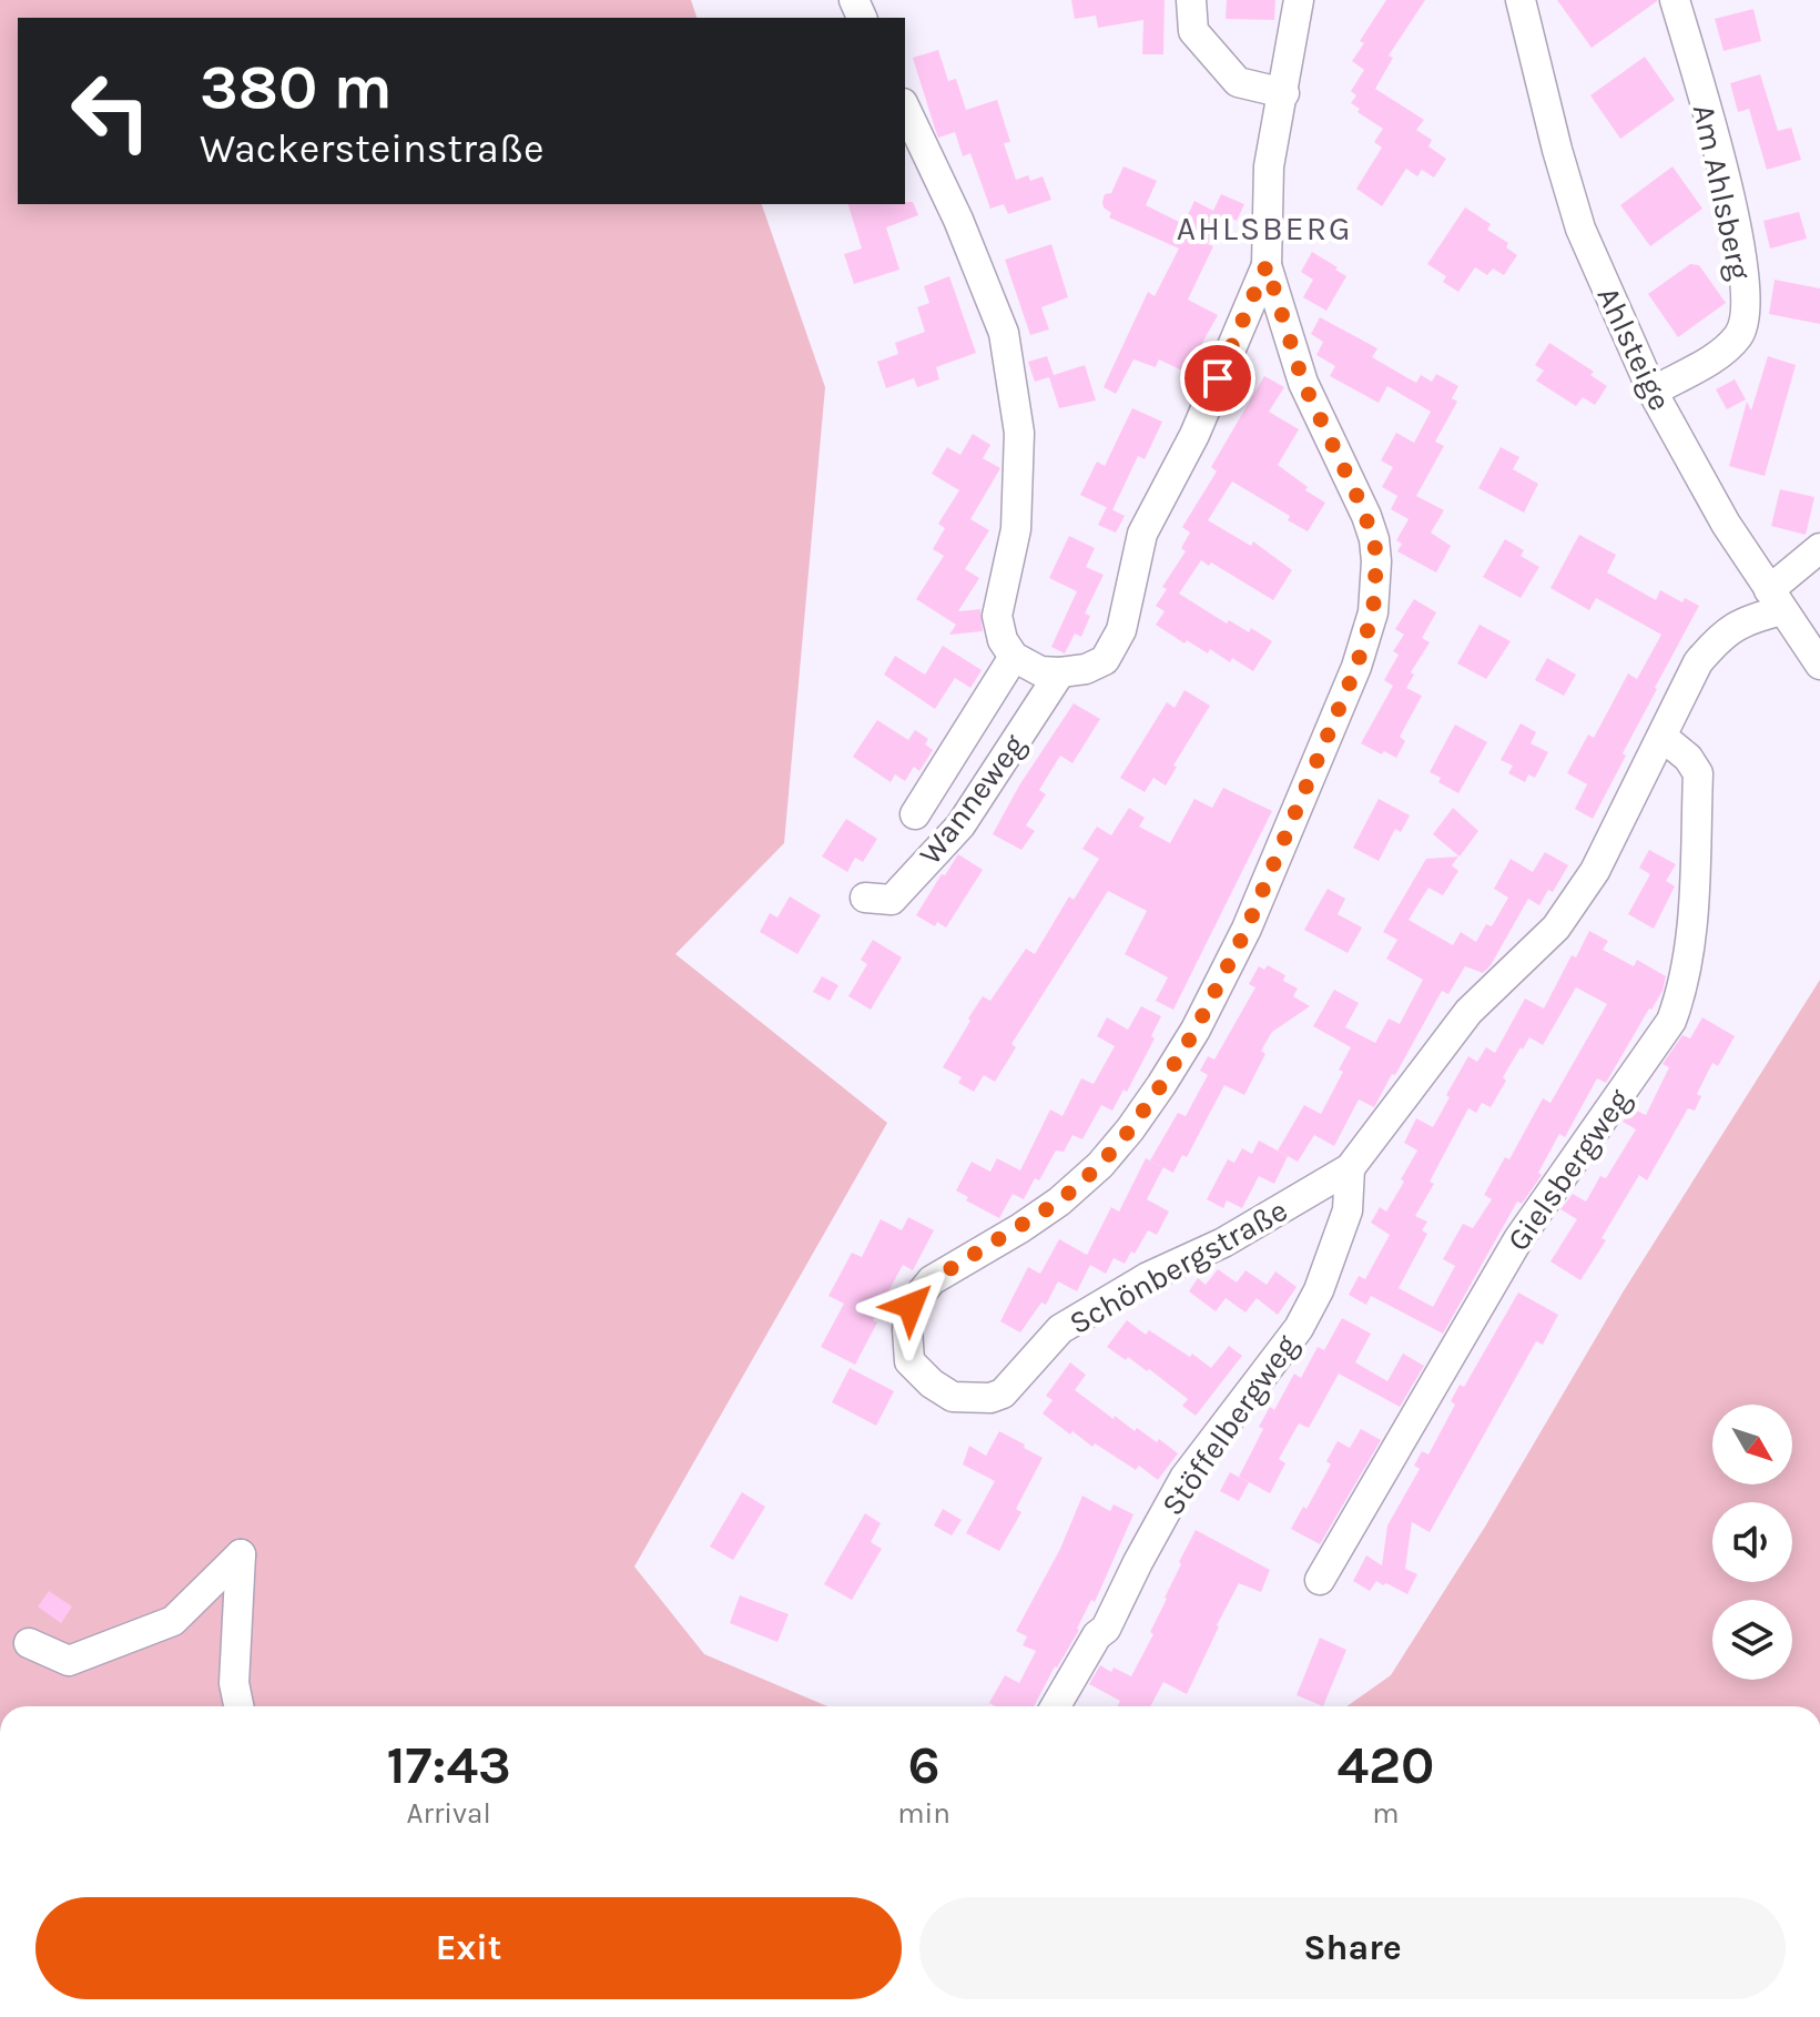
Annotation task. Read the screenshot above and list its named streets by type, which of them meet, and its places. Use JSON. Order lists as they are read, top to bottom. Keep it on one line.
{"streets":{"street":["Am Ahlsberg","Ahlsteige","Wanneweg","Gielsbergweg","Schönbergstraße","Stöffelbergweg"]},"crossings":[["Am Ahlsberg","Ahlsteige"],["Ahlsteige","Schönbergstraße"],["Gielsbergweg","Schönbergstraße"],["Schönbergstraße","Stöffelbergweg"]],"districts":["AHLSBERG"],"north":"bottom right","page":{"turn":["380 m","Wackersteinstraße"],"eta":["17:43","Arrival","6","min","420","m"],"buttons":["Exit","Share"]}}
